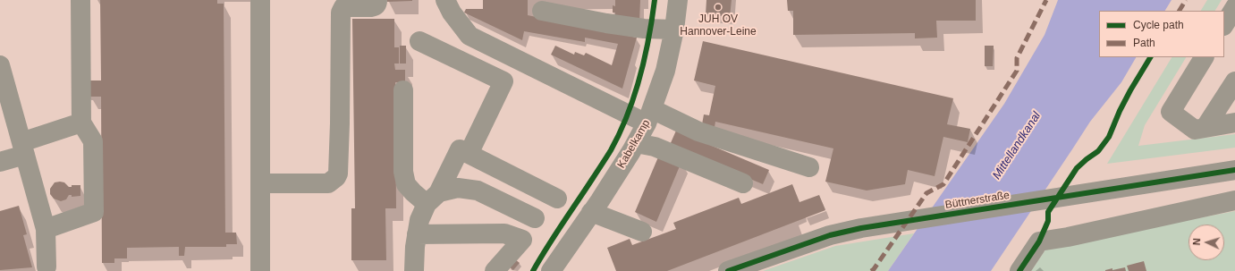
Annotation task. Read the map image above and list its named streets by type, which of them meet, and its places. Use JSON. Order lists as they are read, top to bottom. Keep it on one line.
{"streets":{"street":["Kabelkamp","Büttnerstraße"]},"water":["Mittellandkanal"],"places":["JUH OV Hannover-Leine"],"legend":["Cycle path","Path"],"north":"left"}
